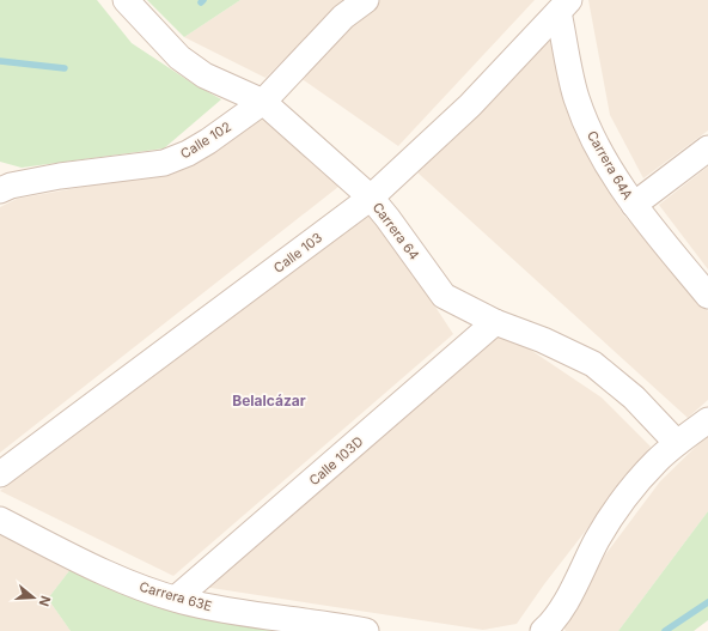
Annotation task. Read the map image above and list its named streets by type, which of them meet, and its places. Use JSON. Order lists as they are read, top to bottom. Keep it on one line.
{"streets":{"street":["Calle 102","Carrera 64A","Carrera 64","Calle 103","Calle 103D","Carrera 63E"]},"crossings":[["Calle 102","Carrera 64"],["Carrera 64A","Calle 103"],["Carrera 64","Calle 103"],["Carrera 64","Calle 103D"],["Calle 103D","Carrera 63E"]],"districts":["Belalcázar"],"north":"right"}
